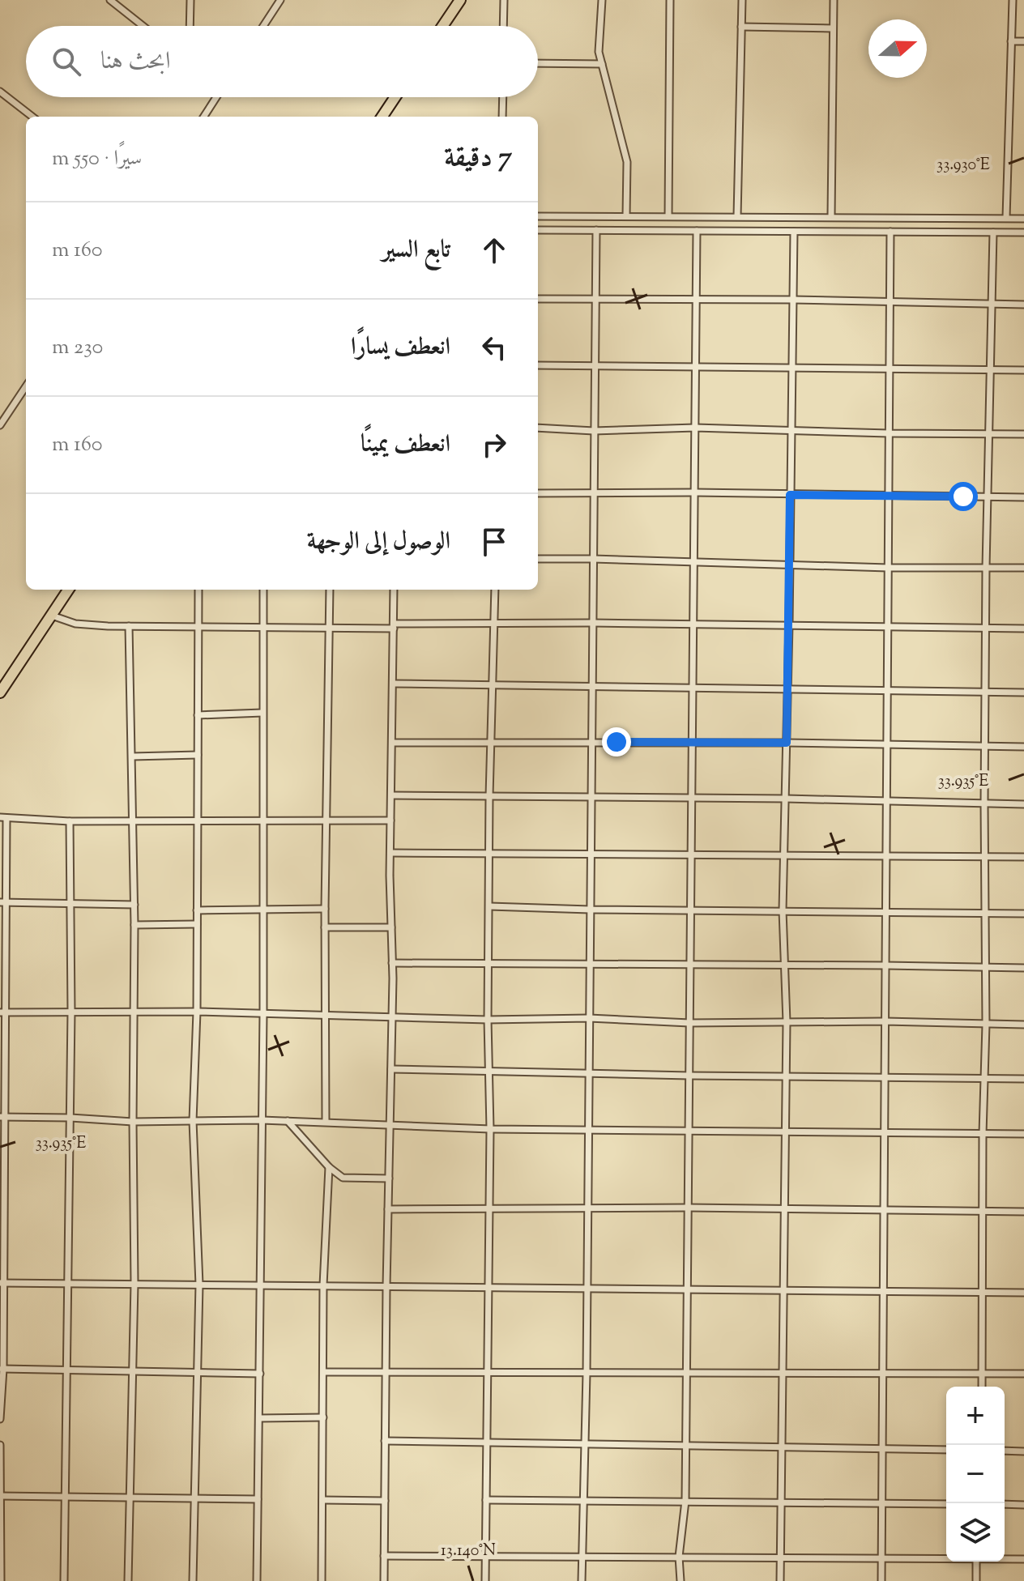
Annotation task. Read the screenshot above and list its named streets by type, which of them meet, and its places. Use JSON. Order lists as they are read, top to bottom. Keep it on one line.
{"north":"right","page":{"search":"ابحث هنا","heading":["7 دقيقة","سيرًا · 550 m"],"list":[["تابع السير","160 m"],["انعطف يسارًا","230 m"],["انعطف يمينًا","160 m"],"الوصول إلى الوجهة"],"map_buttons":["+","−"]},"coordinates":["33.930°E","33.935°E","13.140°N"]}
